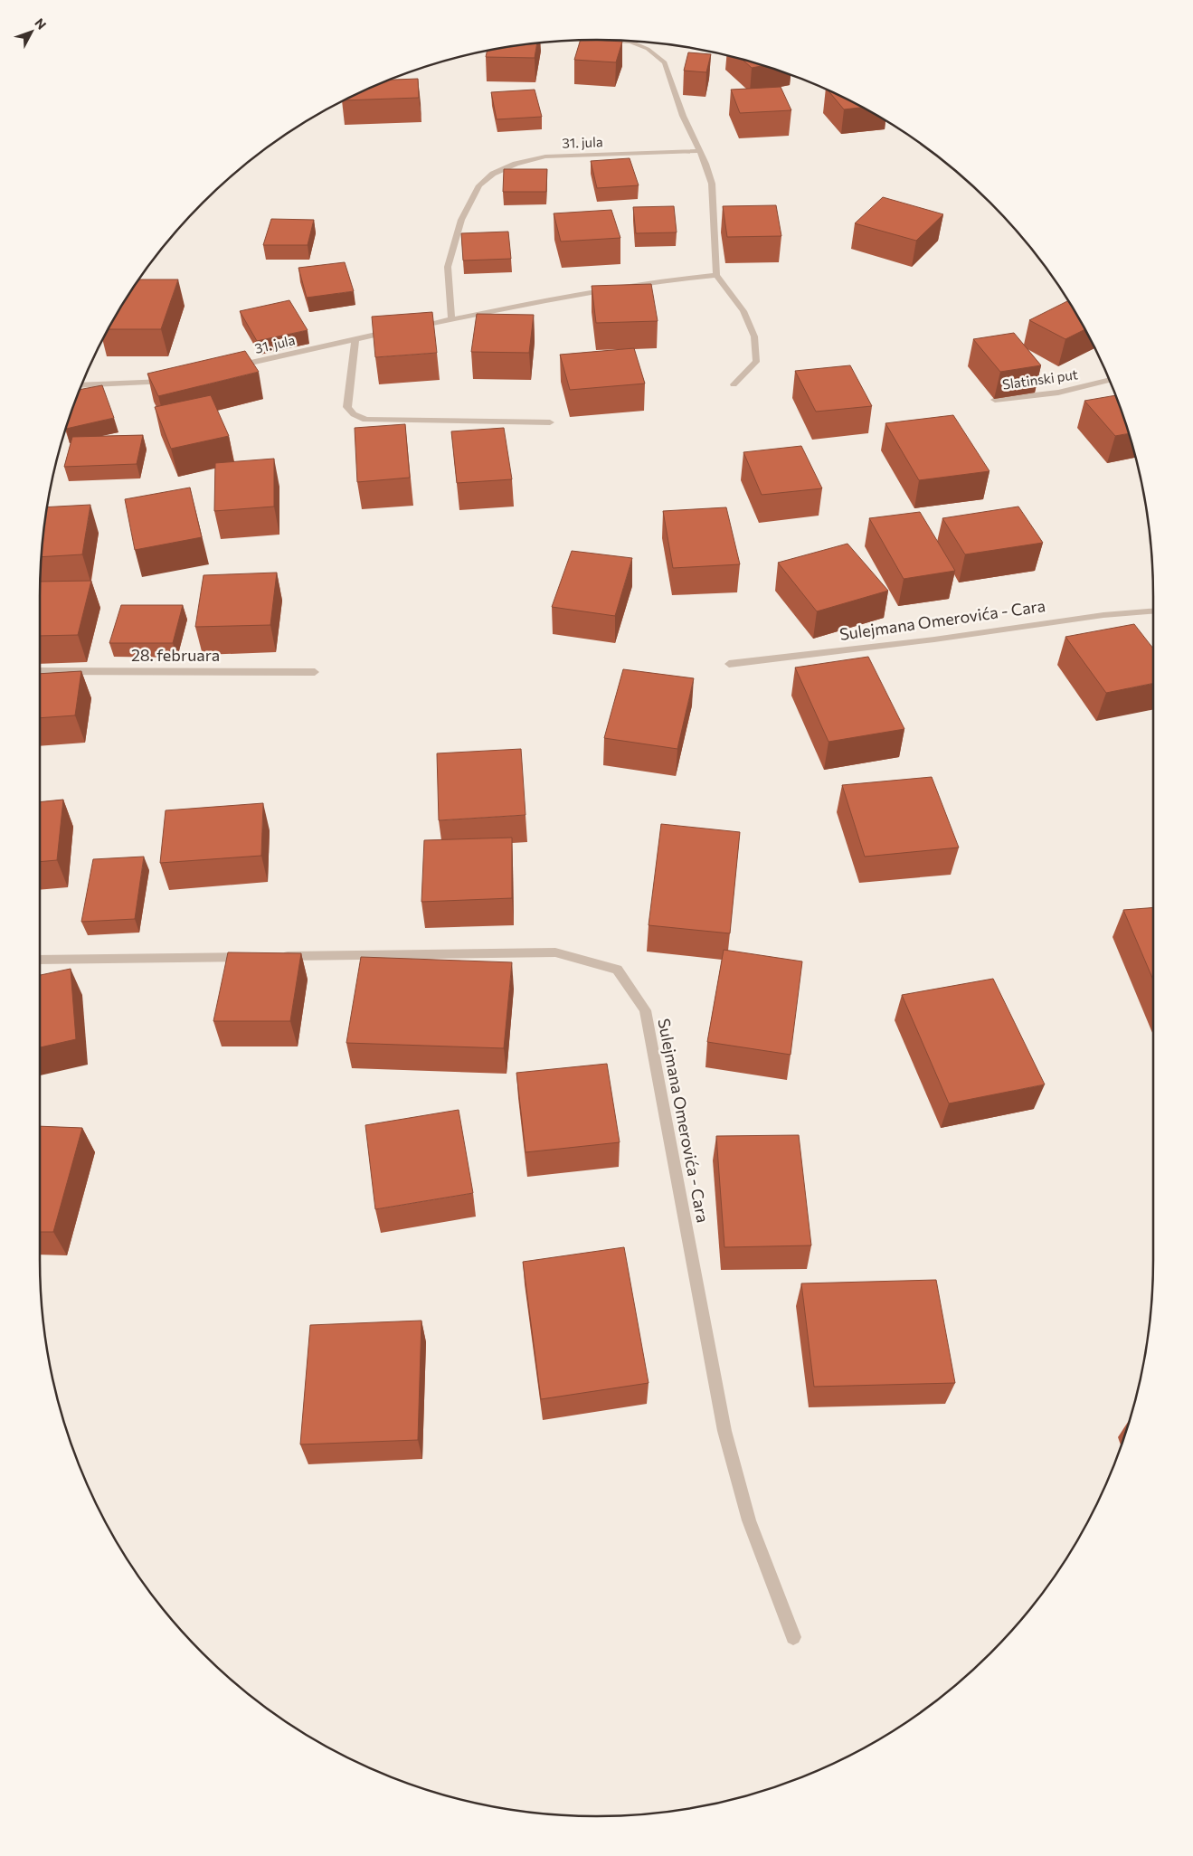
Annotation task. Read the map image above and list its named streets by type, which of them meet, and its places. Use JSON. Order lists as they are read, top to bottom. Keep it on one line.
{"streets":{"street":["31. jula","Slatinski put","Sulejmana Omerovića - Cara","28. februara"]},"north":"top right"}
